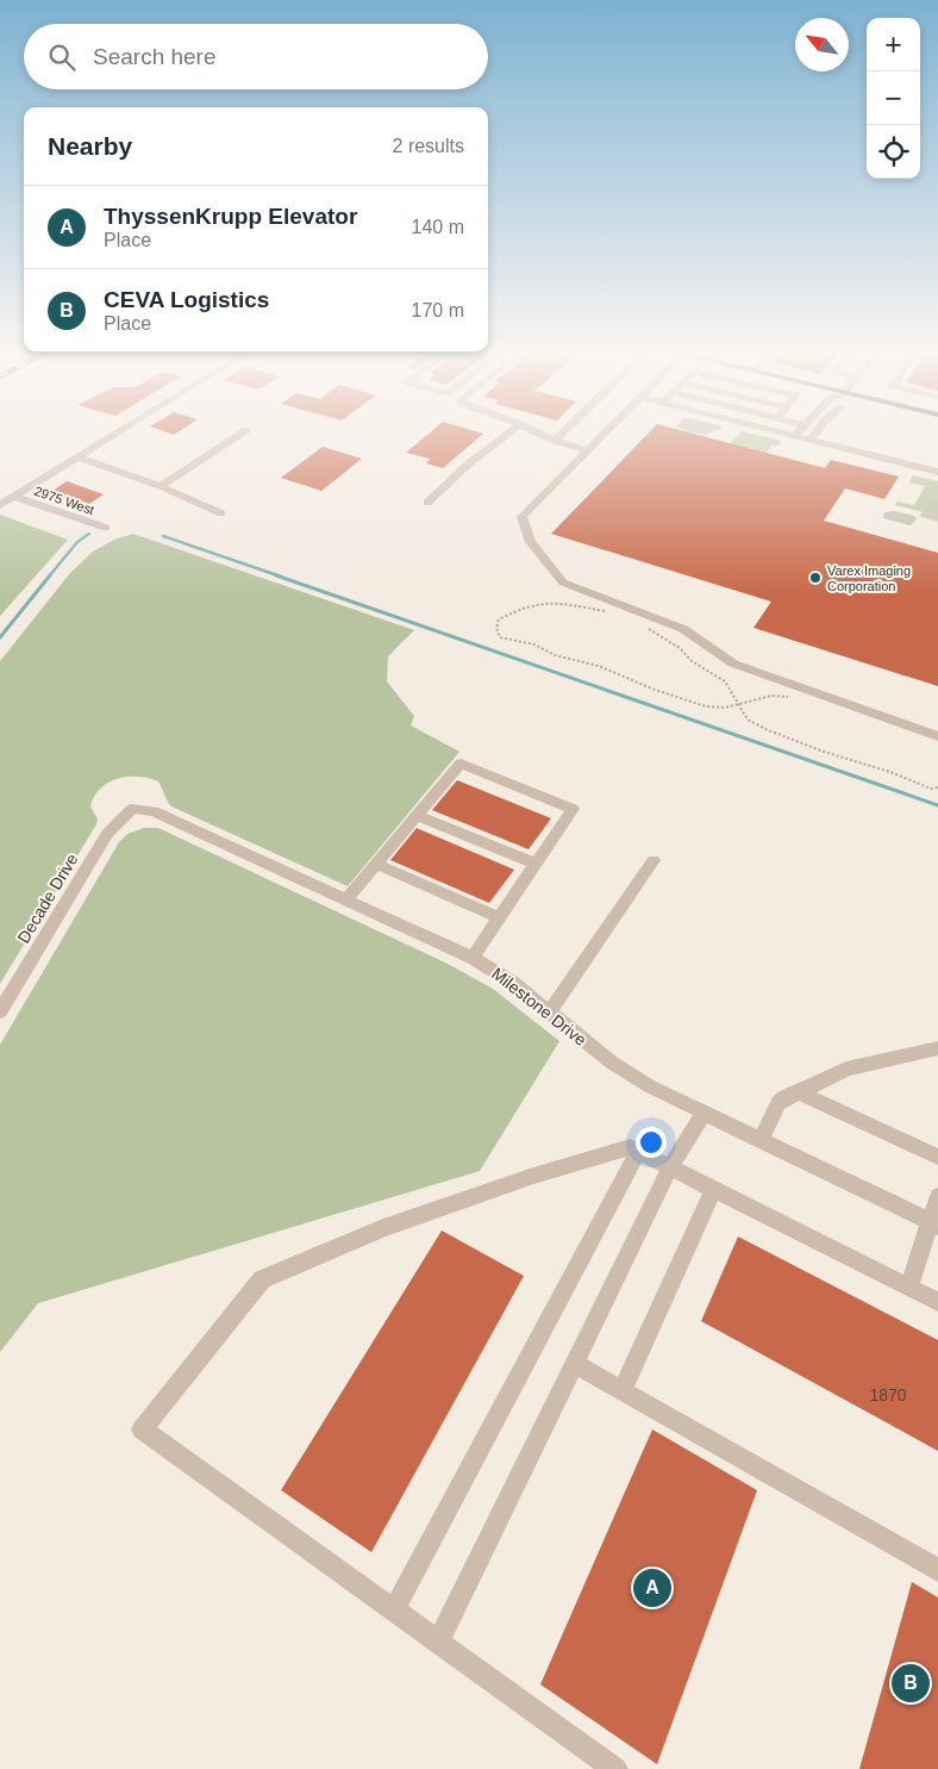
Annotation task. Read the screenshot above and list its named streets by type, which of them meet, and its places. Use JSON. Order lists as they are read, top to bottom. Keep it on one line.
{"streets":{"street":["2975 West","Decade Drive","Milestone Drive"]},"crossings":[["Decade Drive","Milestone Drive"]],"places":["Varex Imaging Corporation"],"house_numbers":["1870"],"north":"top left","page":{"map_buttons":["+","−"],"search":"Search here","heading":["Nearby","2 results"],"list":[{"mark":"A","name":"ThyssenKrupp Elevator","note":"Place","value":"140 m"},{"mark":"B","name":"CEVA Logistics","note":"Place","value":"170 m"}],"pins":["A","B"]}}
